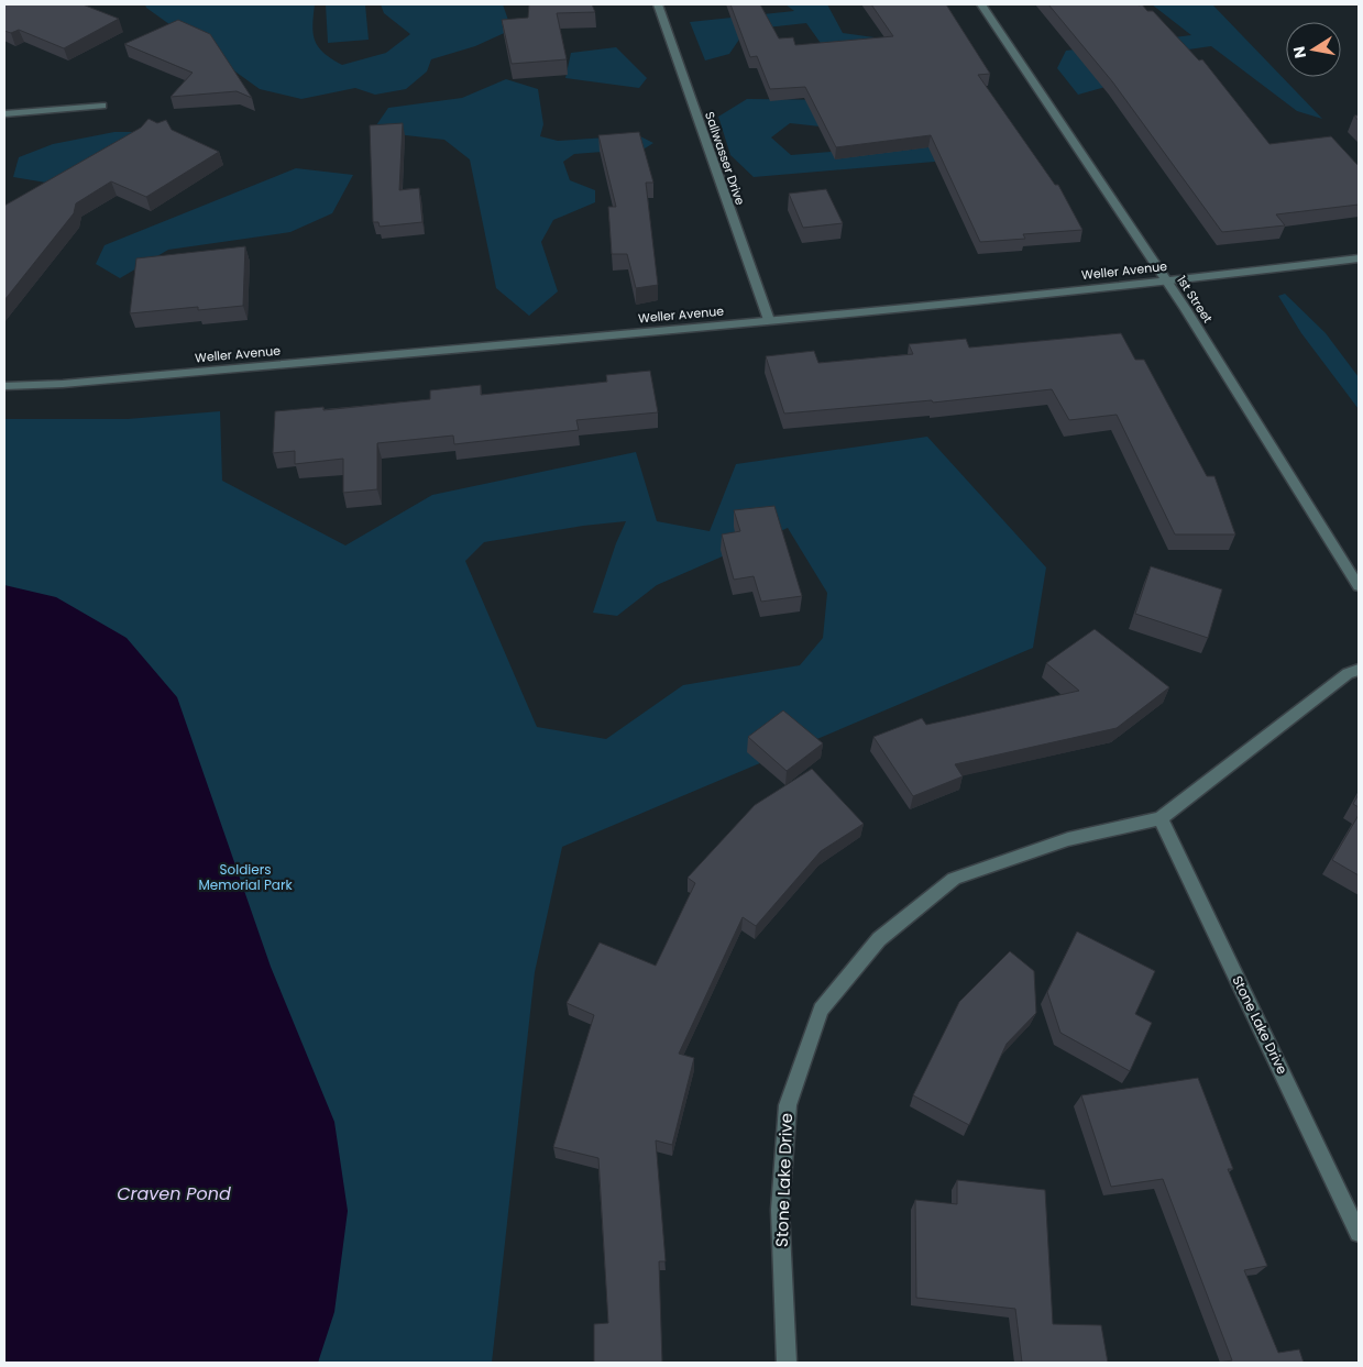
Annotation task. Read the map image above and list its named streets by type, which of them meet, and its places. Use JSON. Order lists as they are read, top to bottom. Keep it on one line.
{"streets":{"street":["Sallwasser Drive","Weller Avenue","1st Street","Stone Lake Drive"]},"crossings":[["Sallwasser Drive","Weller Avenue"],["Weller Avenue","1st Street"]],"water":["Craven Pond"],"parks":["Soldiers Memorial Park"],"north":"left"}
